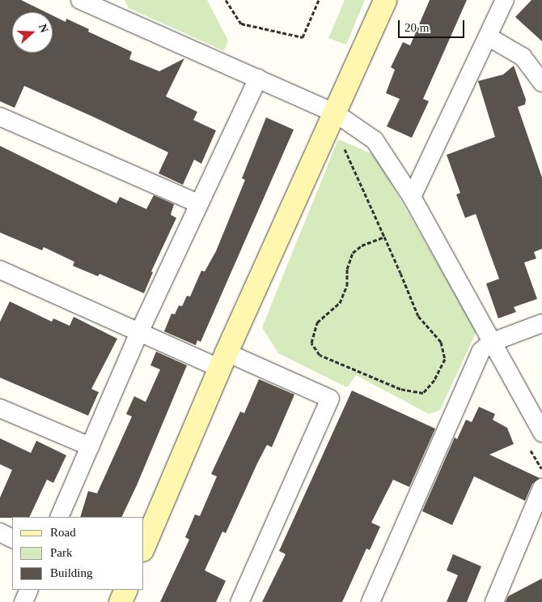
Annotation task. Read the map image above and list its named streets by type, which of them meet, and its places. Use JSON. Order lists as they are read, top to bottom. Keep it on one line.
{"legend":["Road","Park","Building"],"scale_bar":"20 m","north":"right"}
